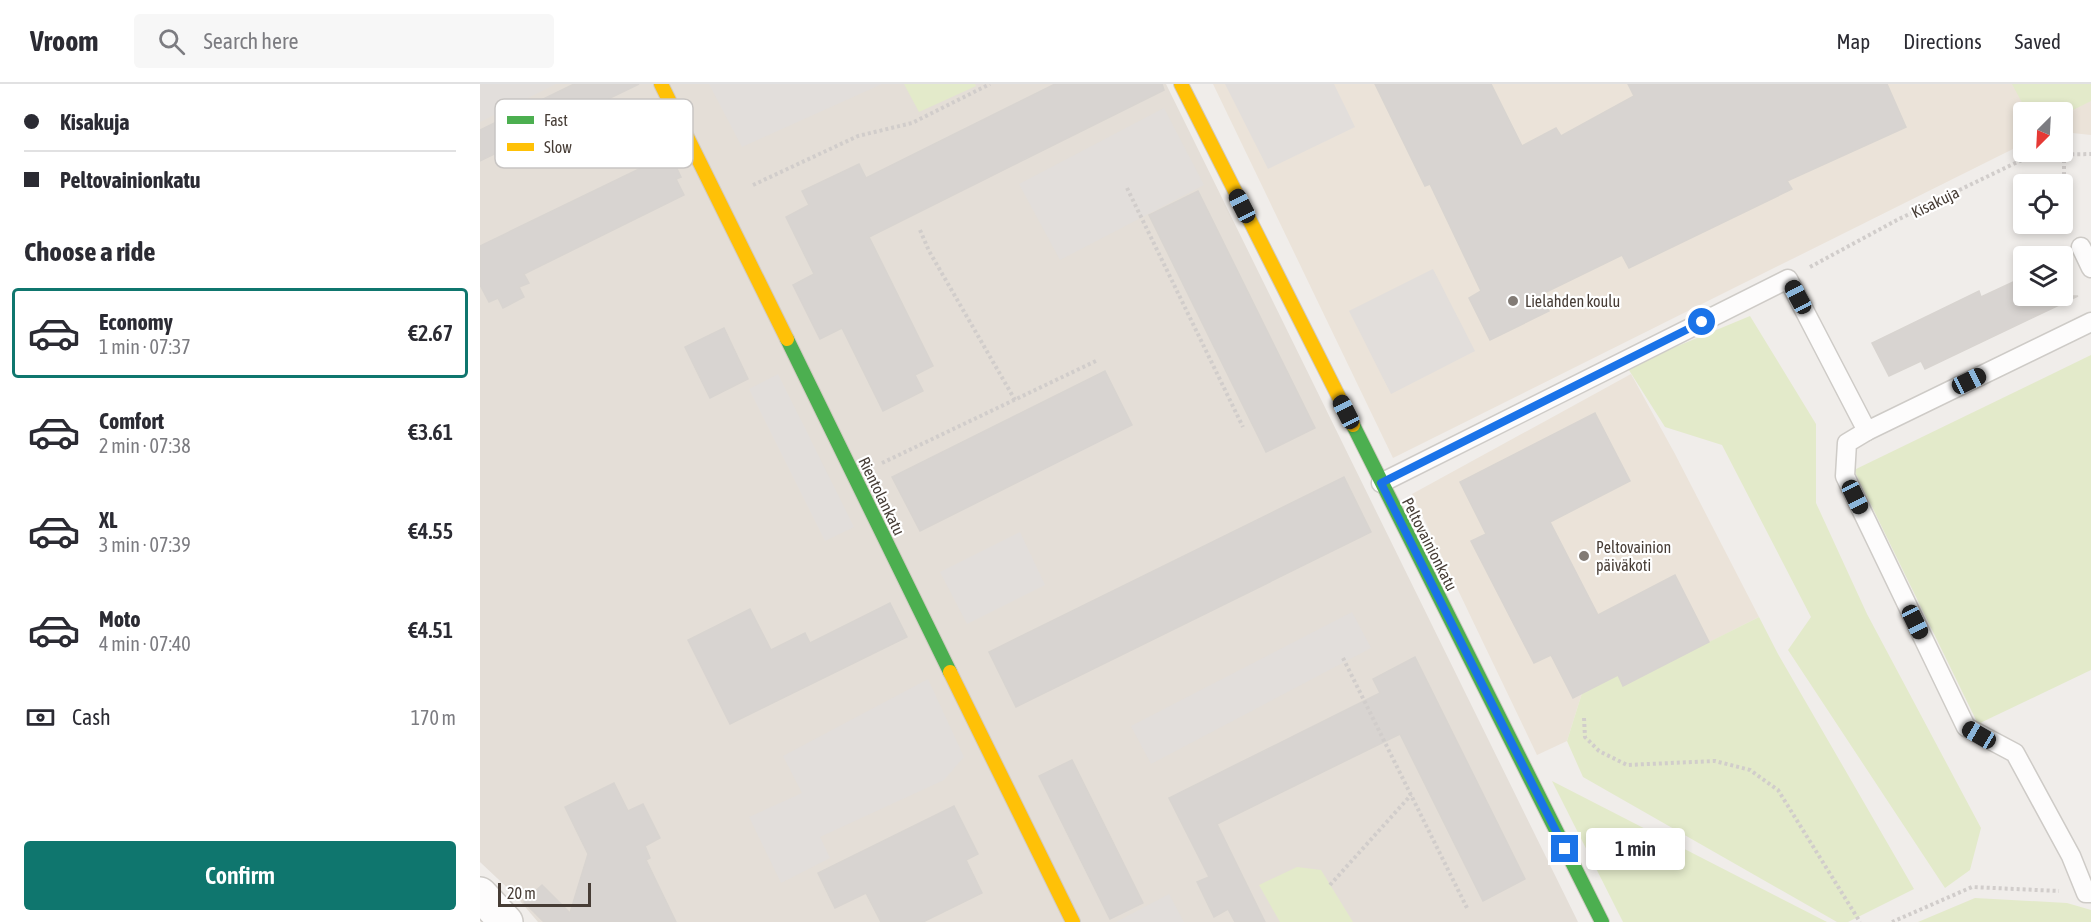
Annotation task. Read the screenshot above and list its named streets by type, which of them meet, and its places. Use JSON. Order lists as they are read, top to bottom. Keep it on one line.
{"streets":{"street":["Rientolankatu","Peltovainionkatu"],"path":["Kisakuja"]},"places":["Lielahden koulu","Peltovainion päiväkoti"],"legend":["Fast","Slow"],"scale_bar":"20 m","north":"bottom left","page":{"header":"Vroom","search":"Search here","nav":["Map","Directions","Saved"],"banner":["Kisakuja","Peltovainionkatu"],"heading":"Choose a ride","list":[{"name":"Economy","note":"1 min · 07:37","value":"€2.67"},{"name":"Comfort","note":"2 min · 07:38","value":"€3.61"},{"name":"XL","note":"3 min · 07:39","value":"€4.55"},{"name":"Moto","note":"4 min · 07:40","value":"€4.51"}],"pay":["Cash","170 m"],"bubble":"1 min","buttons":"Confirm","scale":"20 m"}}
